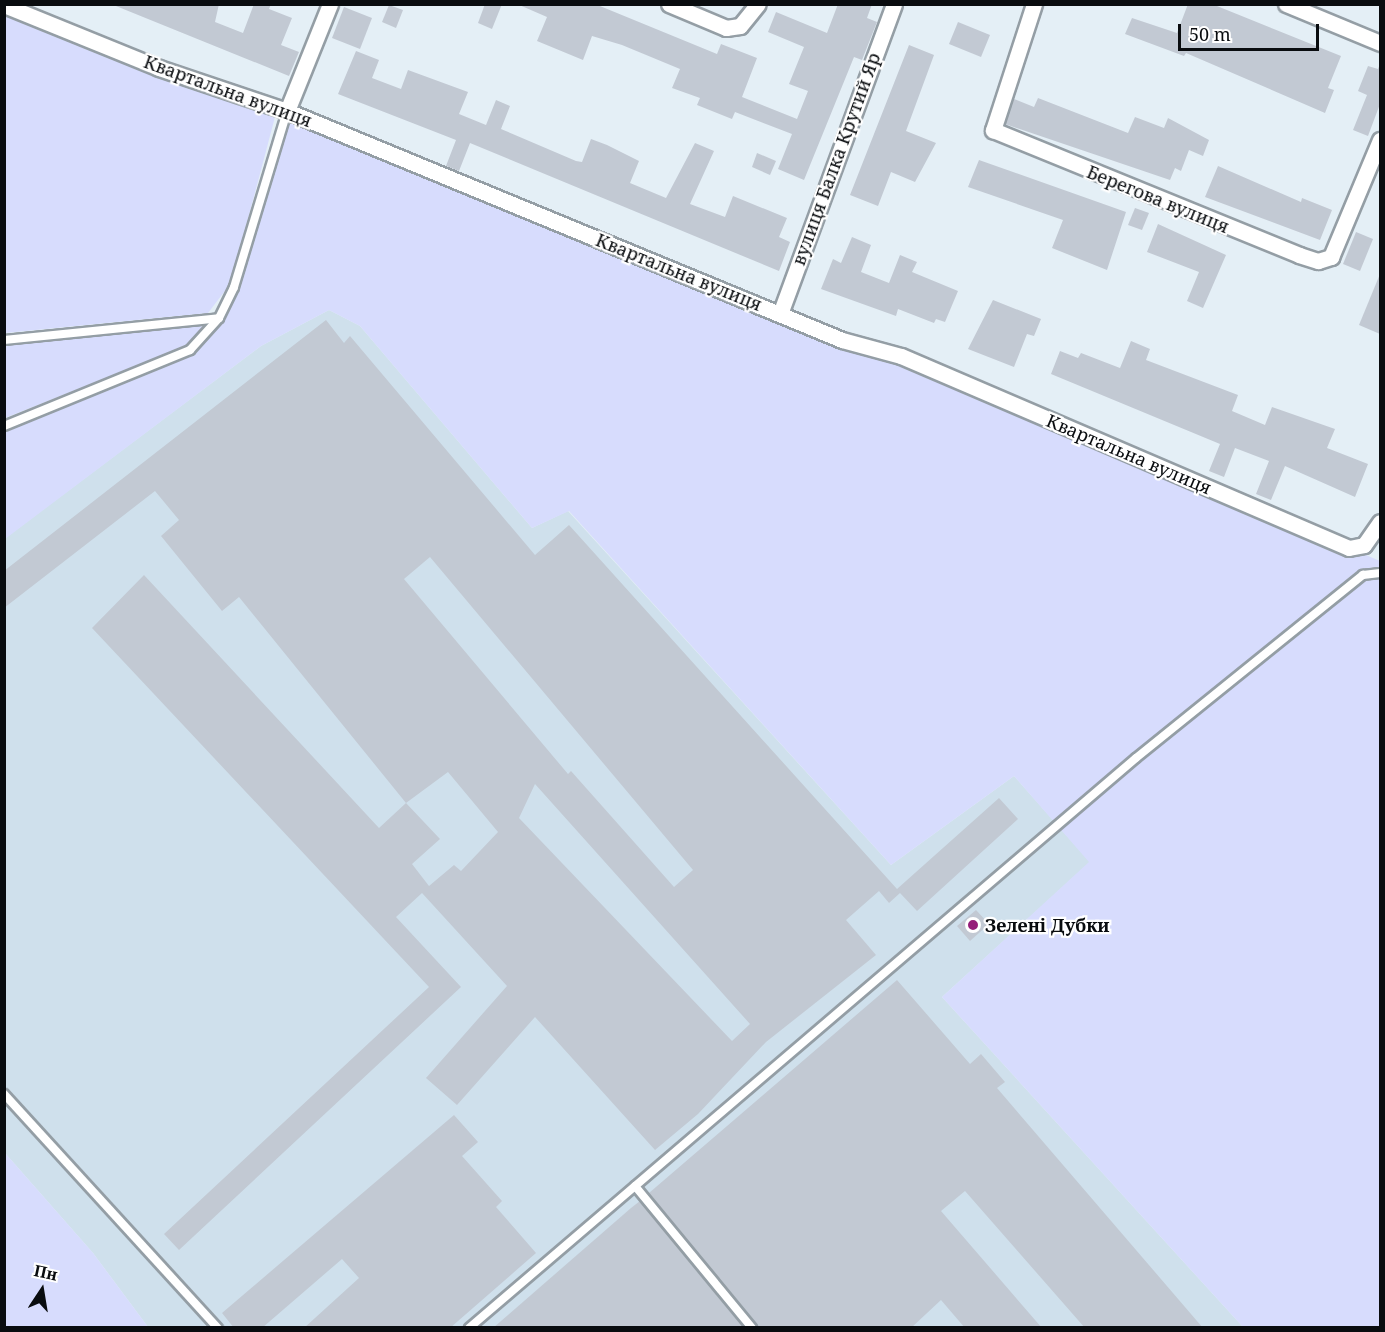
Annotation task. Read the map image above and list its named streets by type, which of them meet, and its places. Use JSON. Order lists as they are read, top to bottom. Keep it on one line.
{"streets":{"street":["Квартальна вулиця","вулиця Балка Крутий Яр","Берегова вулиця"]},"crossings":[["Квартальна вулиця","вулиця Балка Крутий Яр"]],"places":["Зелені Дубки"],"scale_bar":"50 m","north":"top"}
